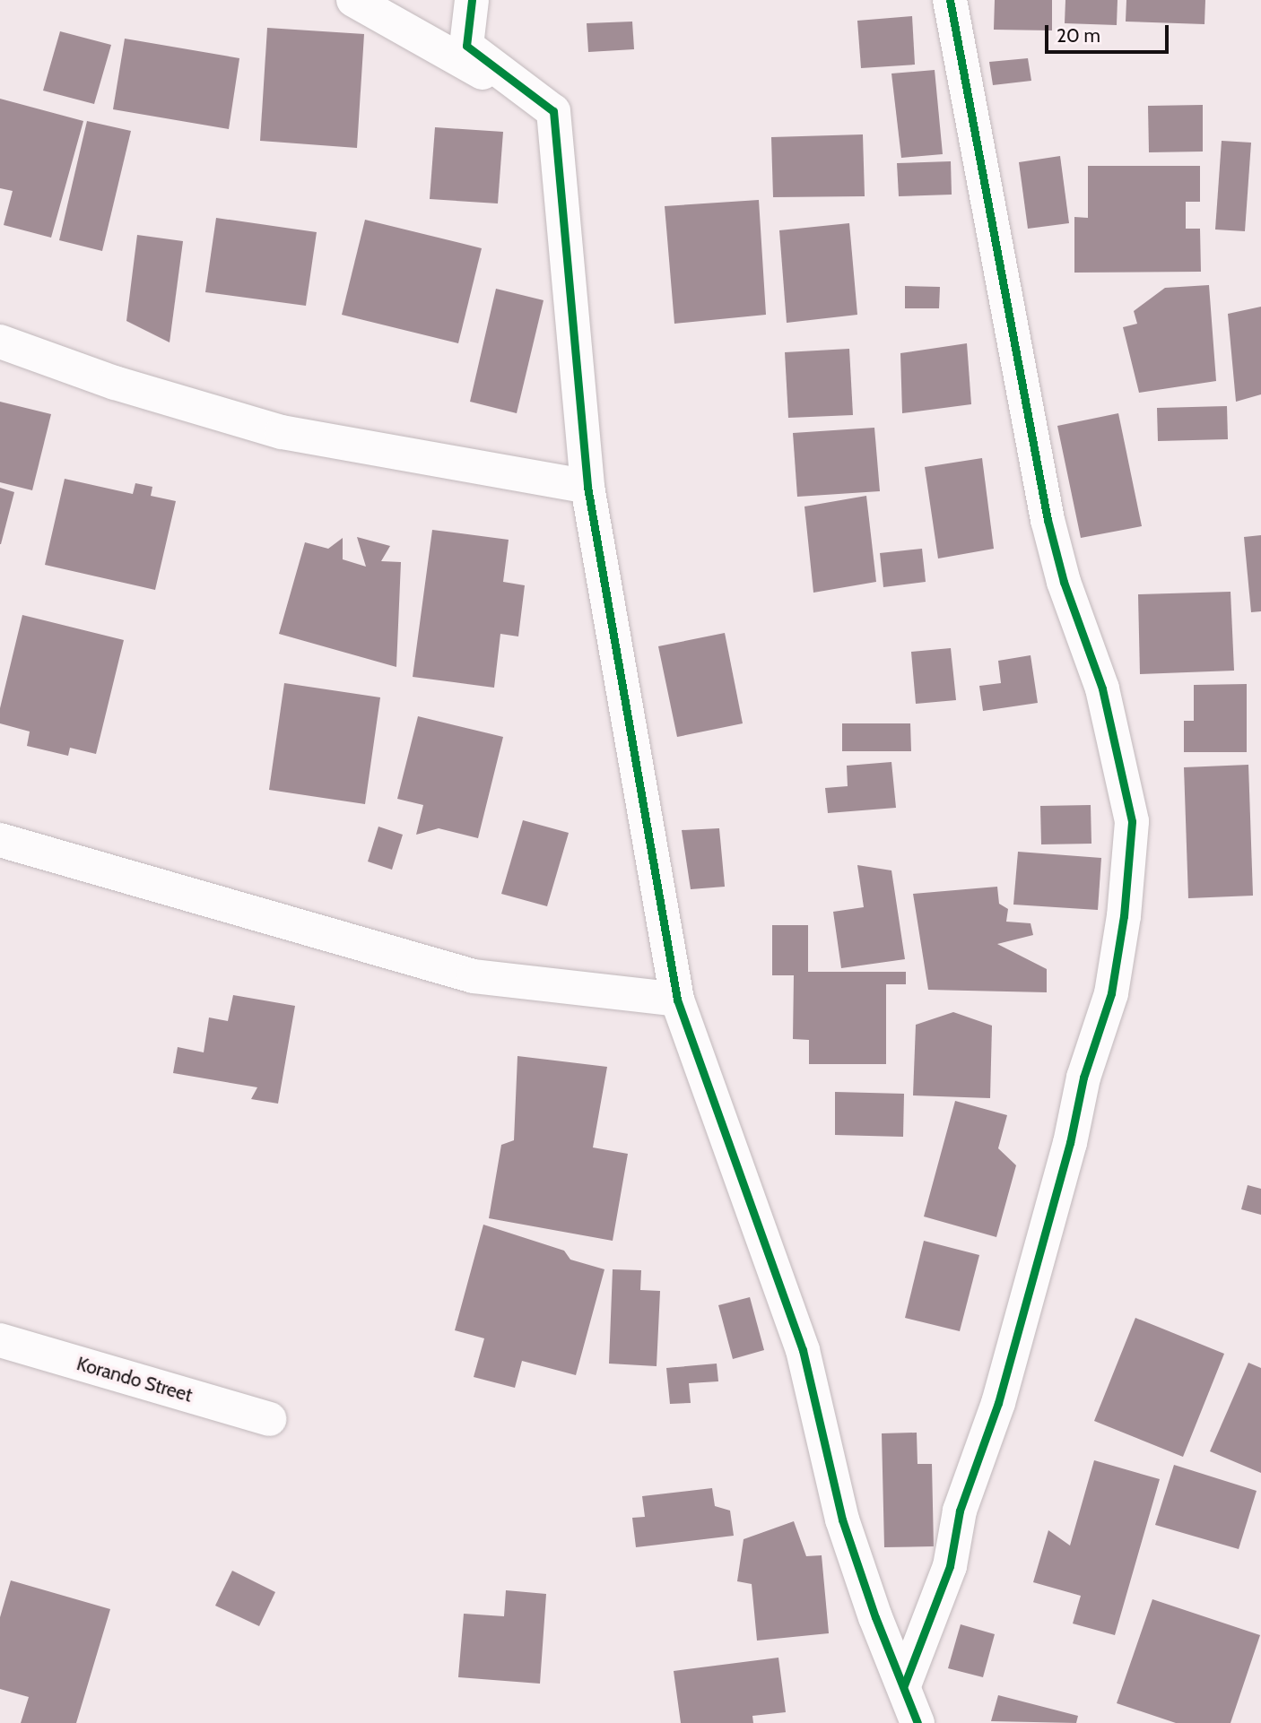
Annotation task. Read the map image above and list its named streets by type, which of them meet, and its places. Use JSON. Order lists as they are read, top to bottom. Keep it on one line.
{"streets":{"street":["Korando Street"]},"scale_bar":"20 m"}
